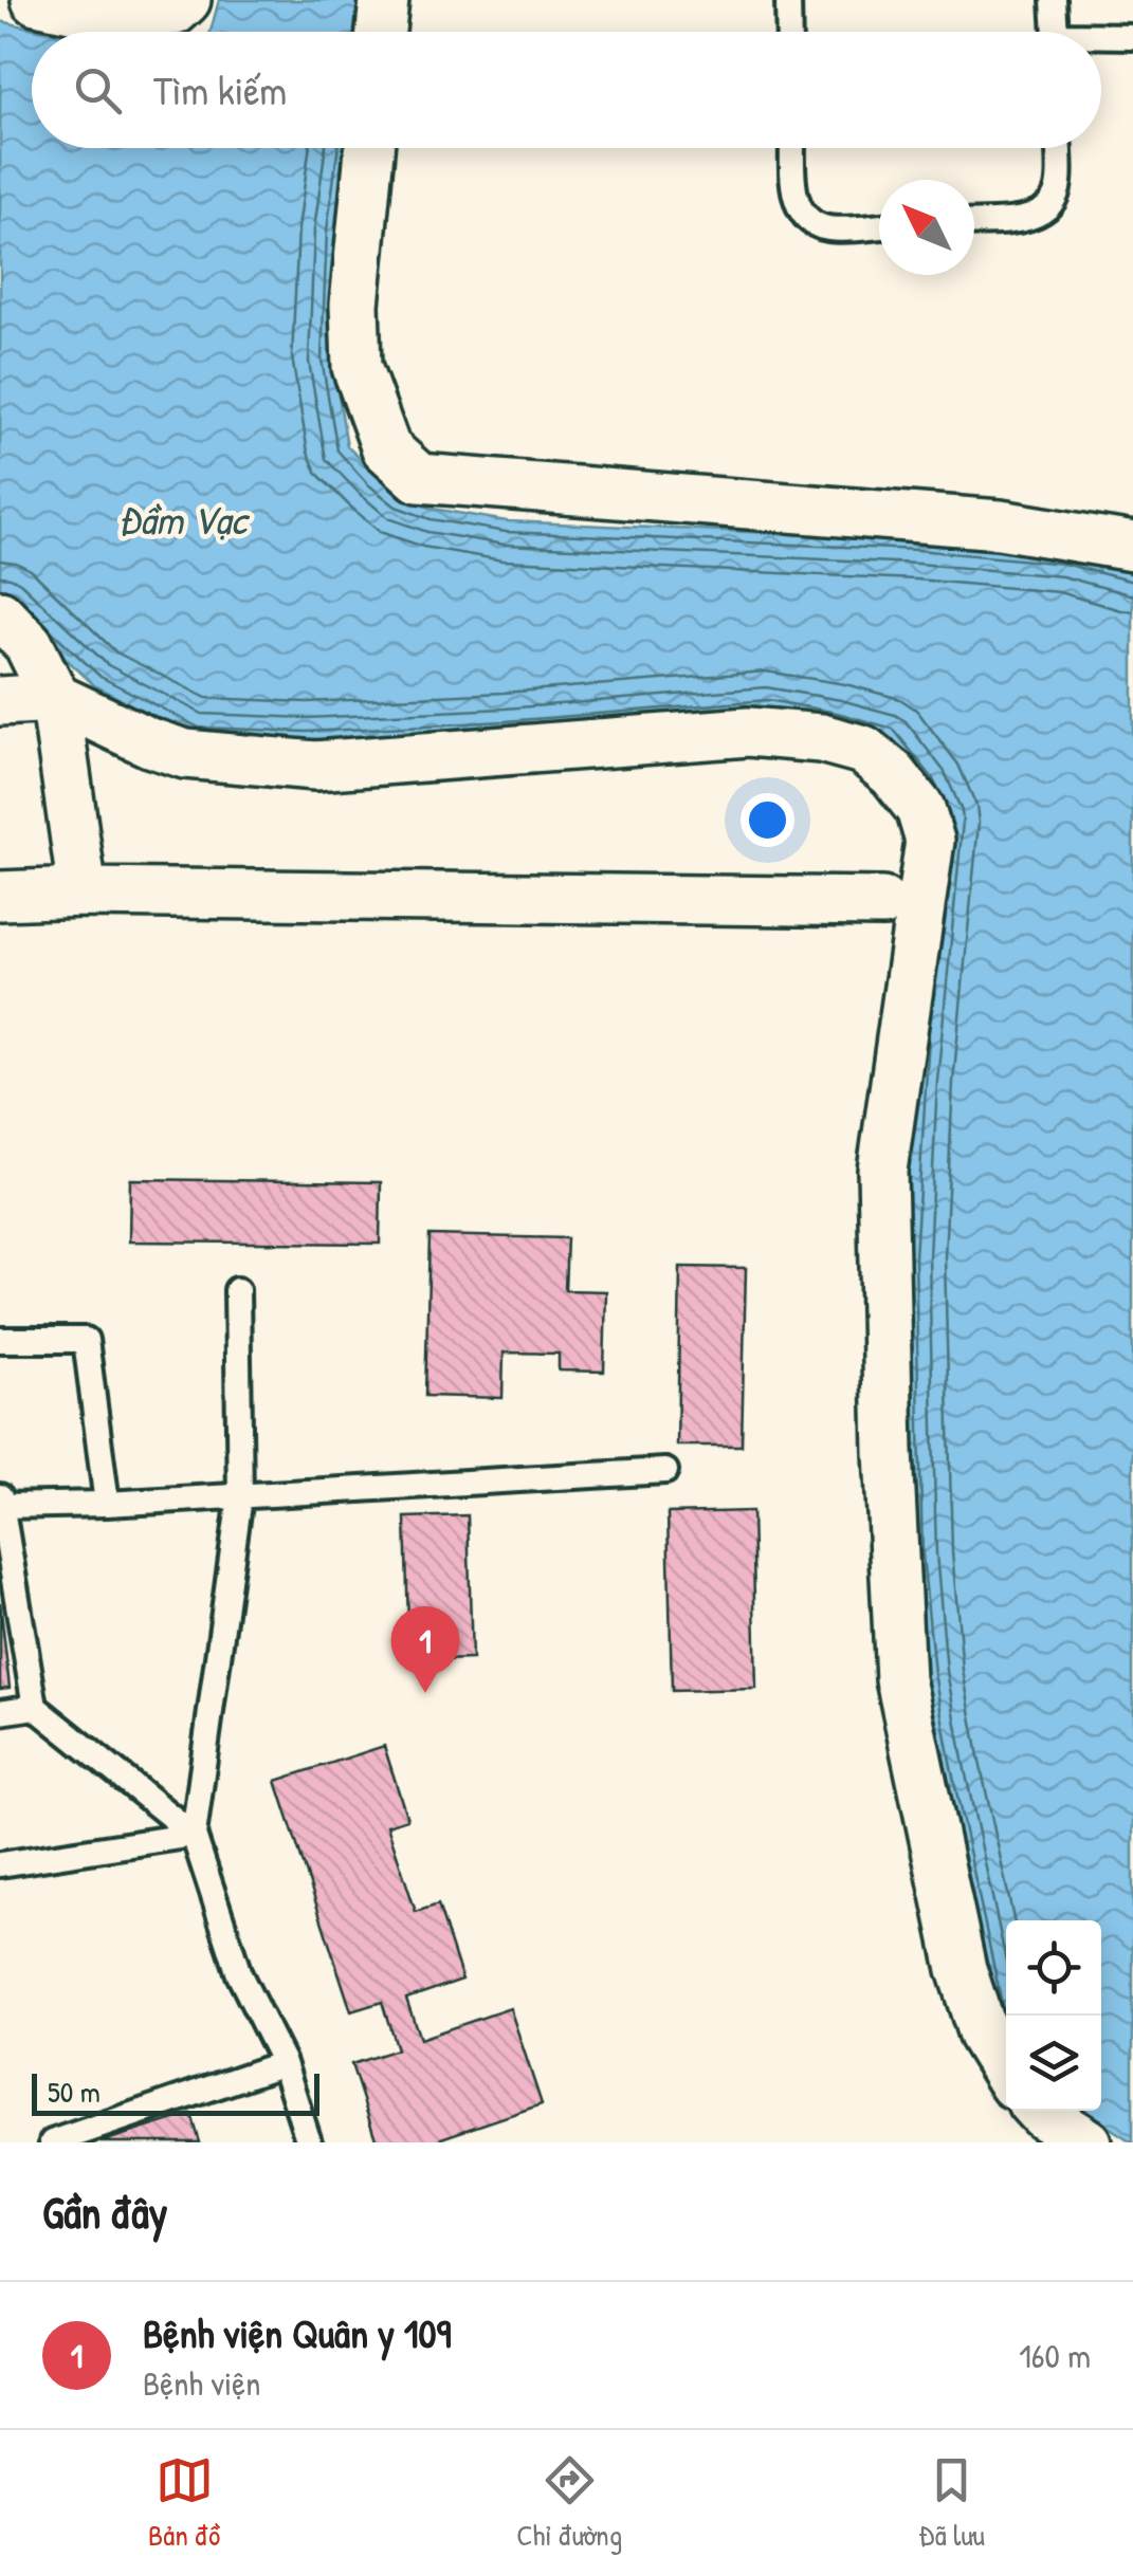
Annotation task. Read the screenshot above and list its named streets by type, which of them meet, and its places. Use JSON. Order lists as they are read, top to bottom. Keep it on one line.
{"water":["Đầm Vạc"],"scale_bar":"50 m","north":"top left","page":{"search":"Tìm kiếm","pins":"1","scale":"50 m","heading":"Gần đây","list":[{"mark":"1","name":"Bệnh viện Quân y 109","note":"Bệnh viện","value":"160 m"}],"nav":["Bản đồ","Chỉ đường","Đã lưu"]}}
